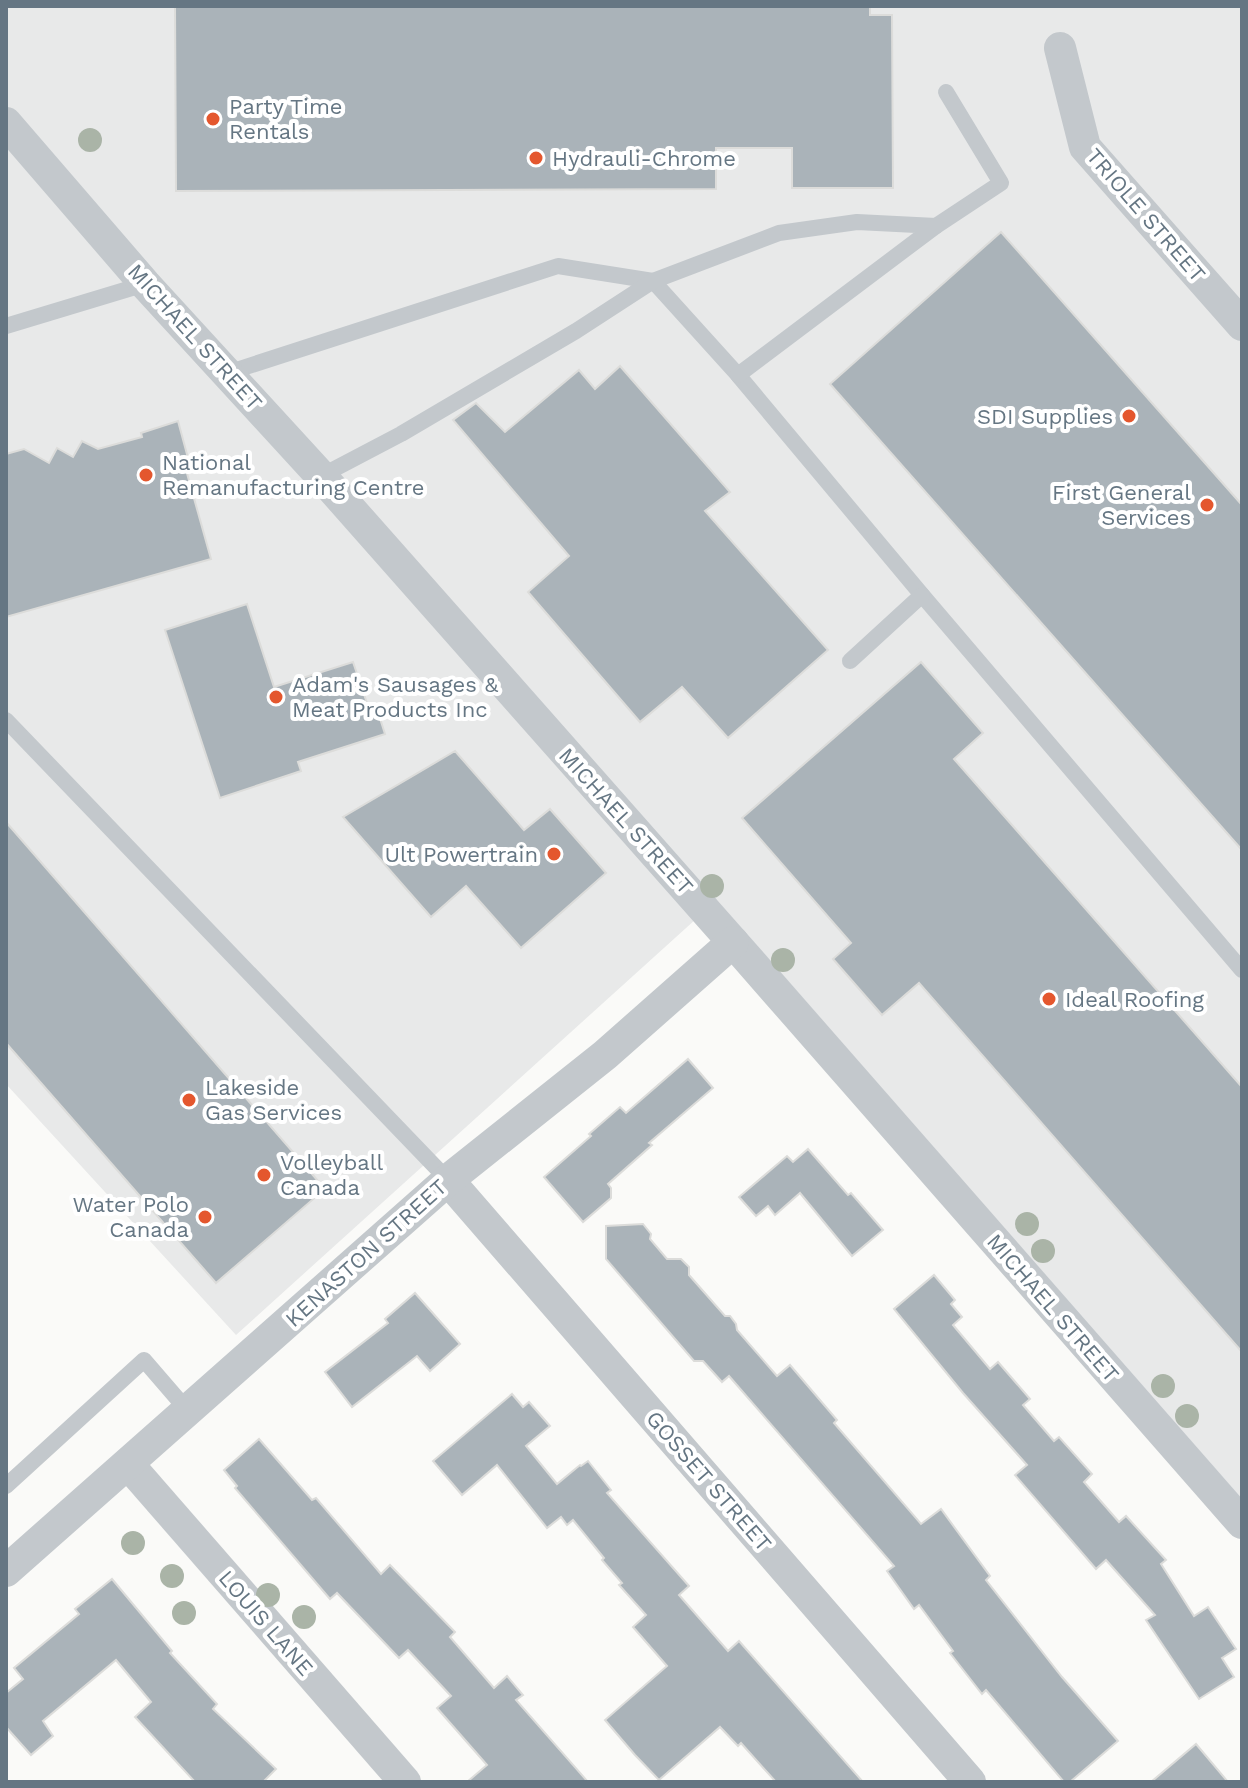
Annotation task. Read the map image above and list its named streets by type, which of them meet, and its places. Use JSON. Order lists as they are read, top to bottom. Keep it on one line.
{"streets":{"street":["TRIOLE STREET","MICHAEL STREET","KENASTON STREET","GOSSET STREET","LOUIS LANE"]},"crossings":[["MICHAEL STREET","KENASTON STREET"],["KENASTON STREET","GOSSET STREET"],["KENASTON STREET","LOUIS LANE"]],"places":["Party Time Rentals","Hydrauli-Chrome","SDI Supplies","National Remanufacturing Centre","First General Services","Adam's Sausages & Meat Products Inc","Ult Powertrain","Ideal Roofing","Lakeside Gas Services","Volleyball Canada","Water Polo Canada"]}
